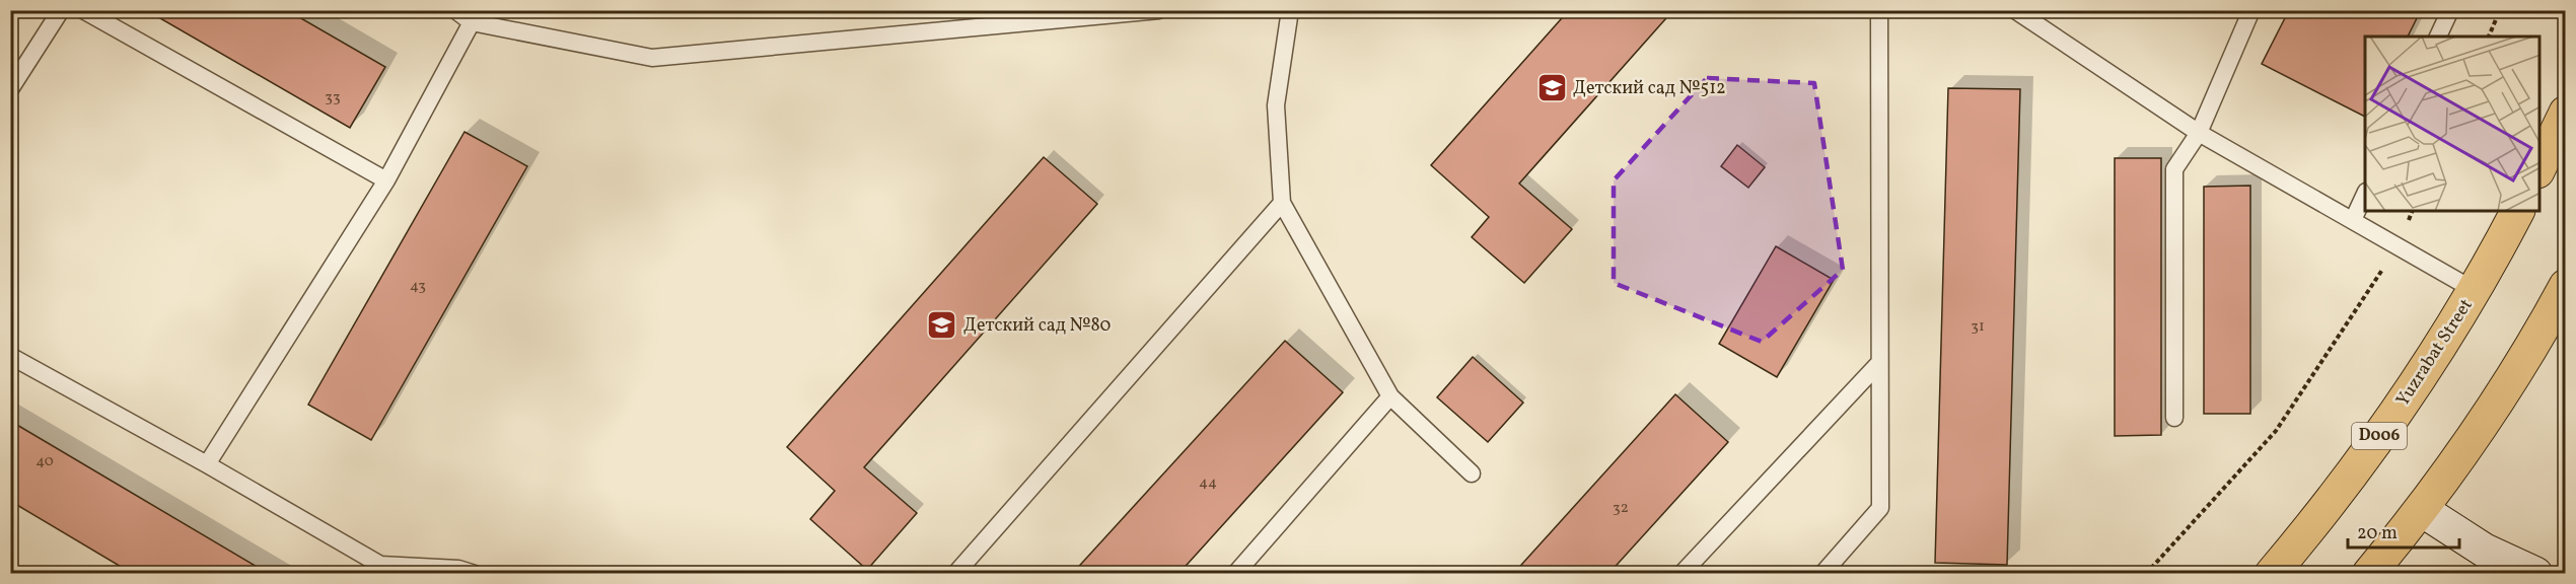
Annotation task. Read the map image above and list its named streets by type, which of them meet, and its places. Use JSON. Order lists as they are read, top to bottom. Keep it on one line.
{"streets":{"main road":["Yuzrabat Street","D006"]},"places":{"school or university":["Детский сад №512","Детский сад №80"]},"house_numbers":["33","43","31","40","44","32"],"scale_bar":"20 m"}
